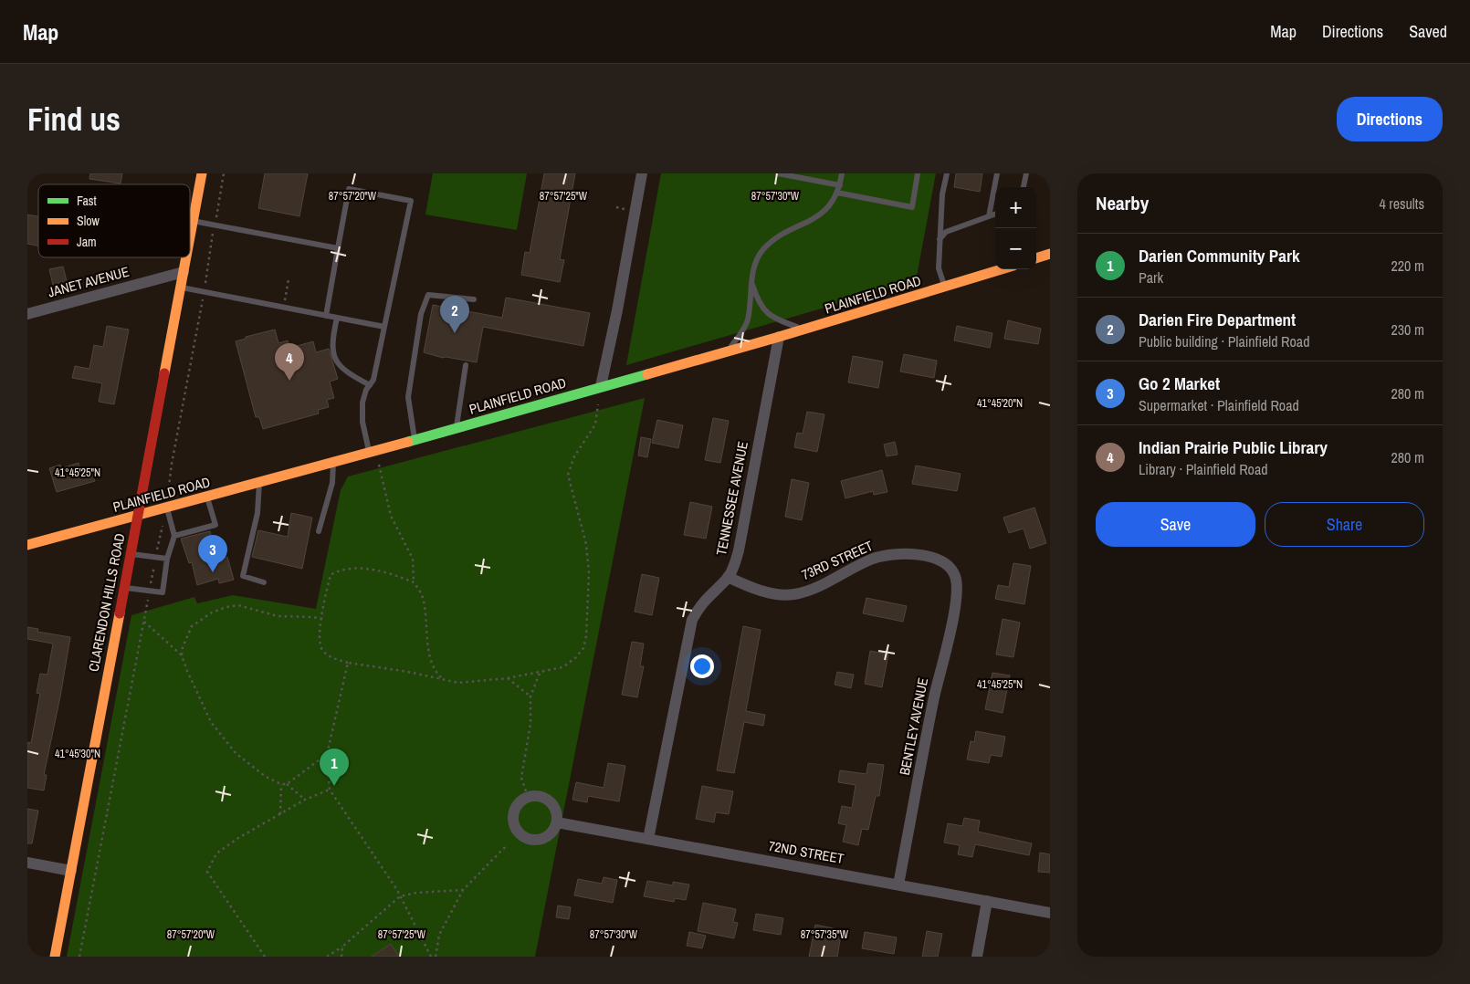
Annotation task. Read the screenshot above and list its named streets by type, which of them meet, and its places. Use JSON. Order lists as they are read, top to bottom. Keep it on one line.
{"streets":{"main road":["PLAINFIELD ROAD","CLARENDON HILLS ROAD"],"street":["JANET AVENUE","TENNESSEE AVENUE","73RD STREET","BENTLEY AVENUE","72ND STREET"]},"crossings":[["JANET AVENUE","CLARENDON HILLS ROAD"],["PLAINFIELD ROAD","TENNESSEE AVENUE"],["PLAINFIELD ROAD","CLARENDON HILLS ROAD"],["TENNESSEE AVENUE","73RD STREET"],["TENNESSEE AVENUE","72ND STREET"],["73RD STREET","BENTLEY AVENUE"],["BENTLEY AVENUE","72ND STREET"]],"legend":["Fast","Slow","Jam"],"page":{"header":"Map","nav":["Map","Directions","Saved"],"buttons":["Directions",["Save","Share"]],"title":"Find us","heading":["Nearby","4 results"],"map_buttons":["+","−"],"list":[{"mark":"1","name":"Darien Community Park","note":"Park","value":"220 m"},{"mark":"2","name":"Darien Fire Department","note":"Public building · Plainfield Road","value":"230 m"},{"mark":"3","name":"Go 2 Market","note":"Supermarket · Plainfield Road","value":"280 m"},{"mark":"4","name":"Indian Prairie Public Library","note":"Library · Plainfield Road","value":"280 m"}],"pins":["2","4","3","1"]},"coordinates":["87°57'20\"W","87°57'25\"W","87°57'30\"W","41°45'20\"N","41°45'25\"N","41°45'30\"N","87°57'35\"W"]}
